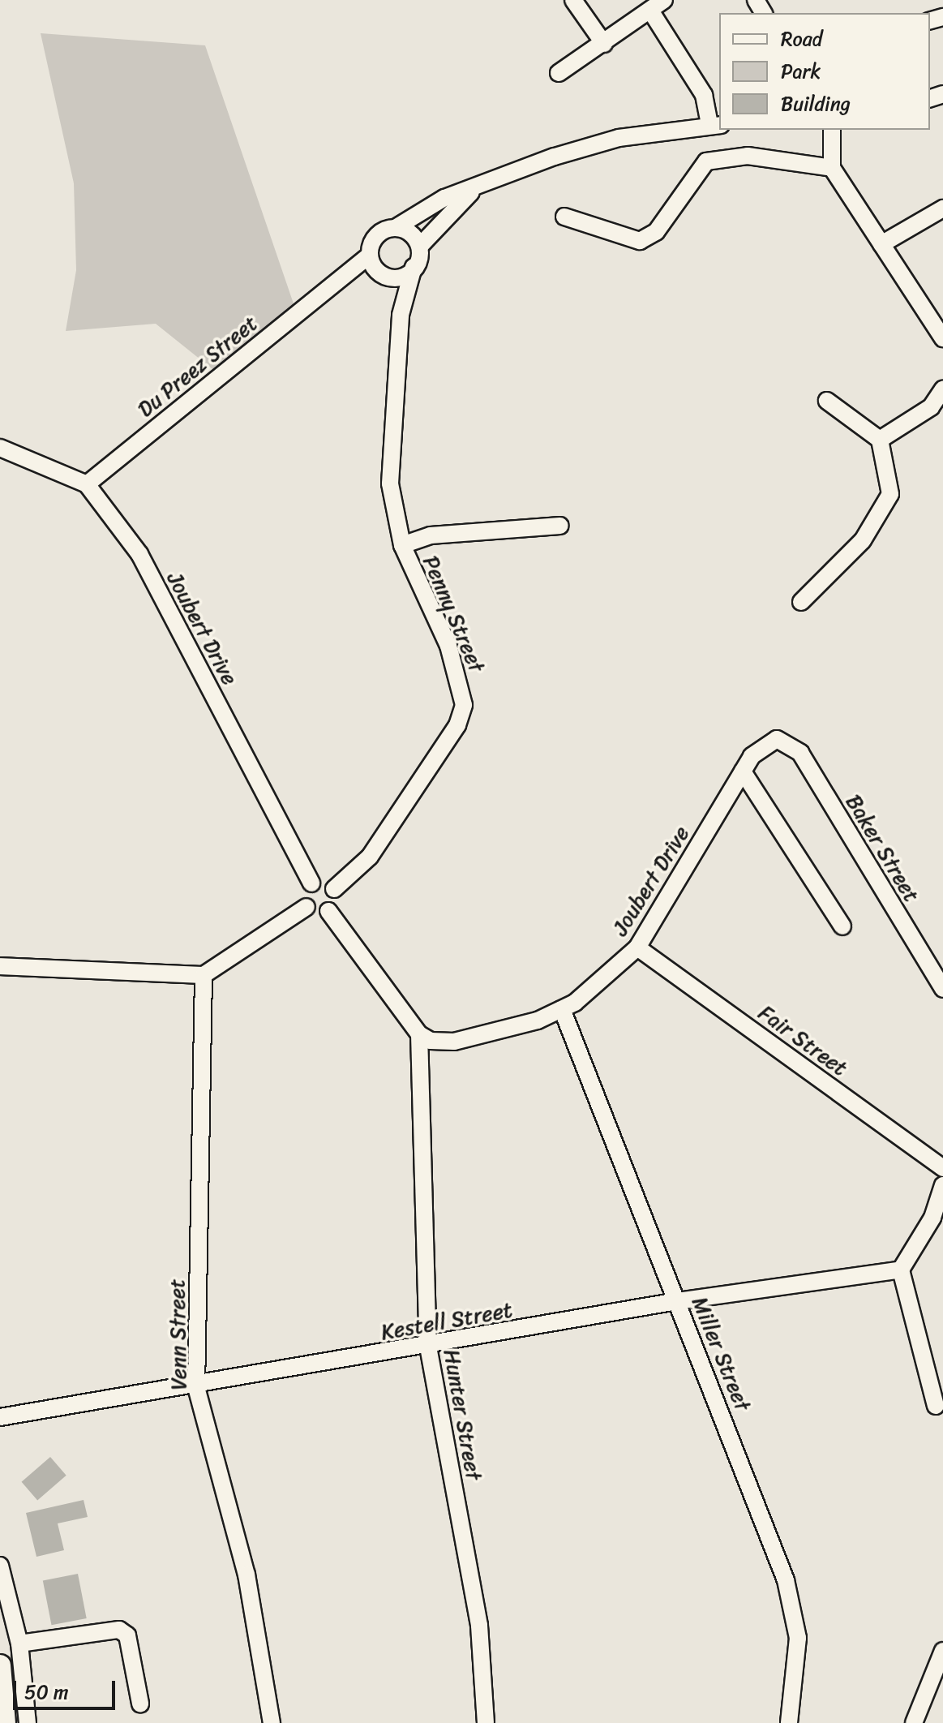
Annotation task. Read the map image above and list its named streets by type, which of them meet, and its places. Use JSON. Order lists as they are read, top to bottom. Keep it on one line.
{"streets":{"street":["Du Preez Street","Penny Street","Joubert Drive","Baker Street","Fair Street","Kestell Street","Venn Street","Miller Street","Hunter Street"]},"crossings":[["Du Preez Street","Penny Street"],["Du Preez Street","Joubert Drive"],["Penny Street","Joubert Drive"],["Joubert Drive","Baker Street"],["Joubert Drive","Fair Street"],["Joubert Drive","Miller Street"],["Joubert Drive","Hunter Street"],["Kestell Street","Venn Street"],["Kestell Street","Miller Street"],["Kestell Street","Hunter Street"]],"legend":["Road","Park","Building"],"scale_bar":"50 m"}
